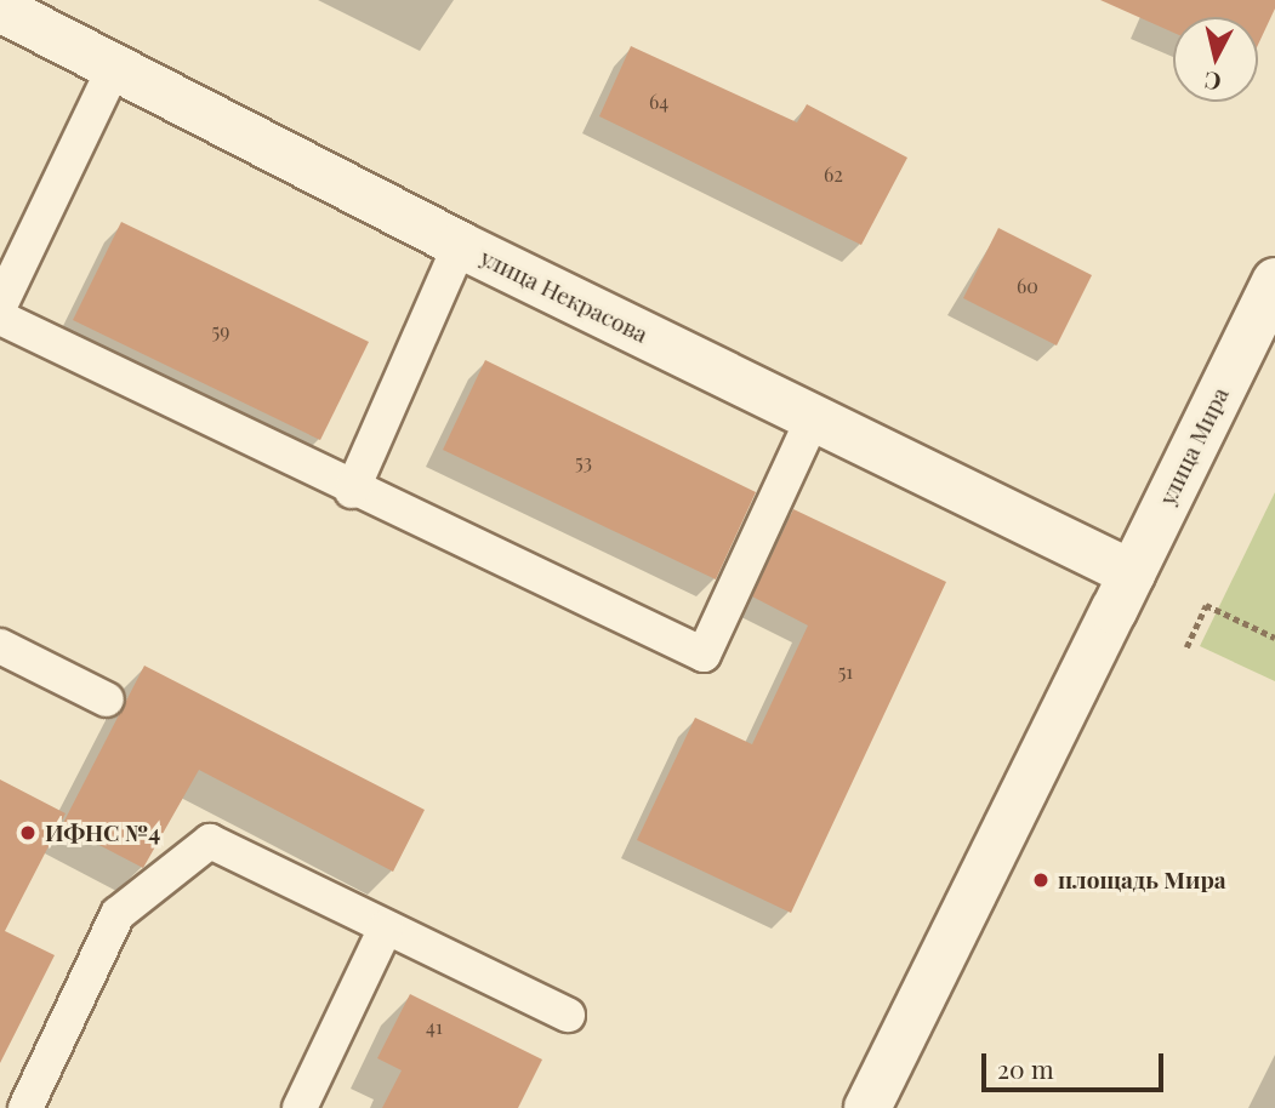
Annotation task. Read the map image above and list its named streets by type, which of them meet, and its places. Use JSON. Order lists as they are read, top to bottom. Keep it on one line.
{"streets":{"street":["улица Некрасова","улица Мира"]},"crossings":[["улица Некрасова","улица Мира"]],"places":["ИФНС №4","площадь Мира"],"house_numbers":["64","62","60","59","53","51","41"],"scale_bar":"20 m","north":"bottom"}
